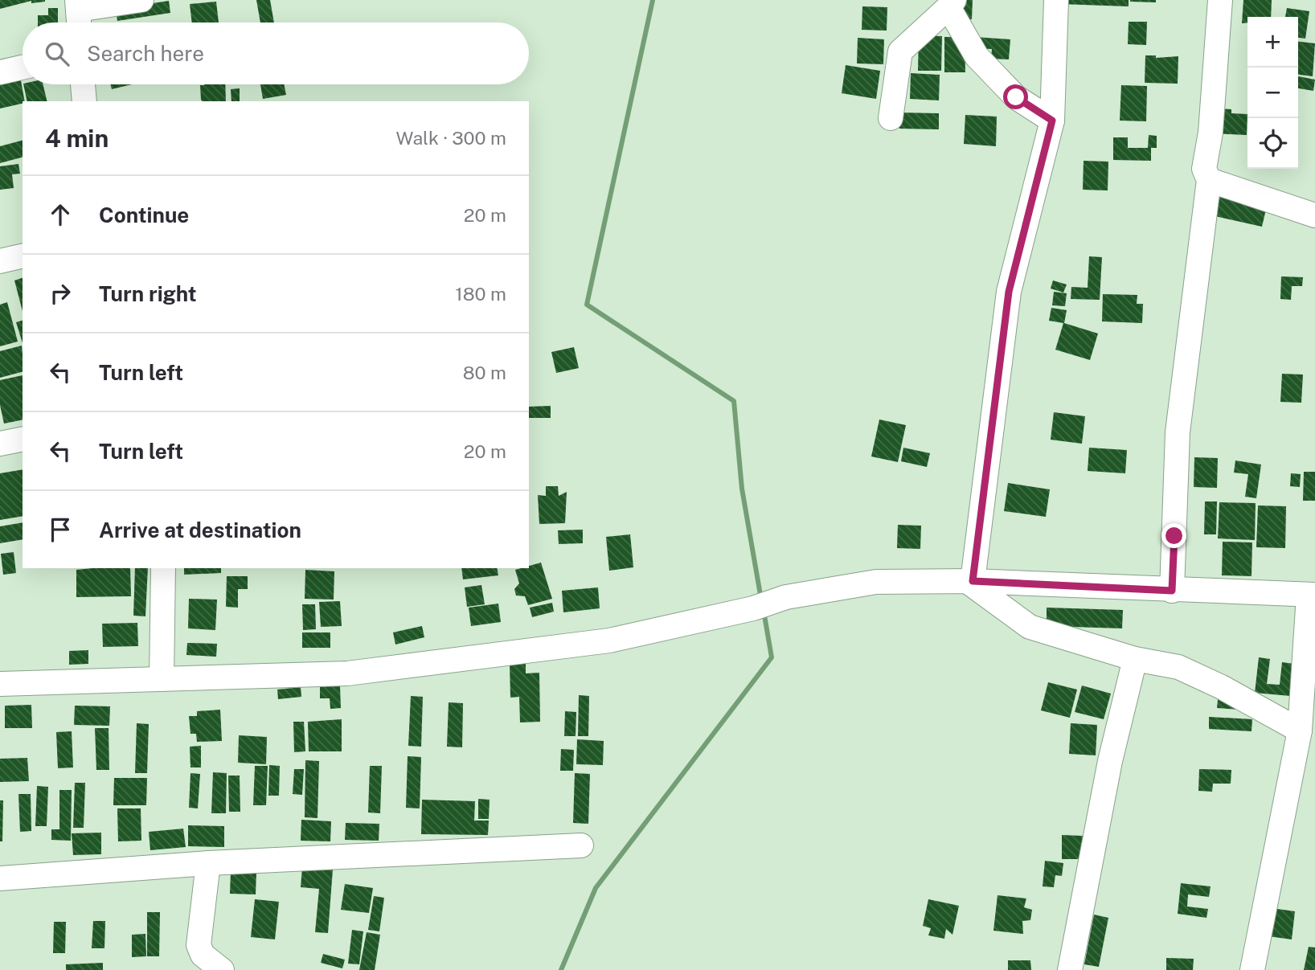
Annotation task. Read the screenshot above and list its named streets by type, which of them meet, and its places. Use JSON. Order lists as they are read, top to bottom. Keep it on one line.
{"page":{"map_buttons":["+","−"],"search":"Search here","heading":["4 min","Walk · 300 m"],"list":[["Continue","20 m"],["Turn right","180 m"],["Turn left","80 m"],["Turn left","20 m"],"Arrive at destination"]}}
